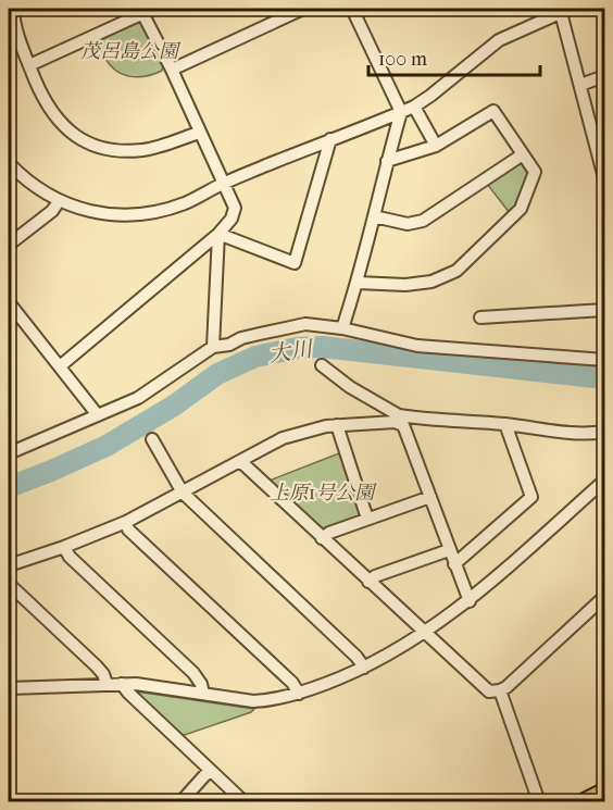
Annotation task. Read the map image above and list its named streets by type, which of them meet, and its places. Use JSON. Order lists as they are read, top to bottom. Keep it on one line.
{"water":["大川"],"parks":["茂呂島公園","上原1号公園"],"scale_bar":"100 m"}
